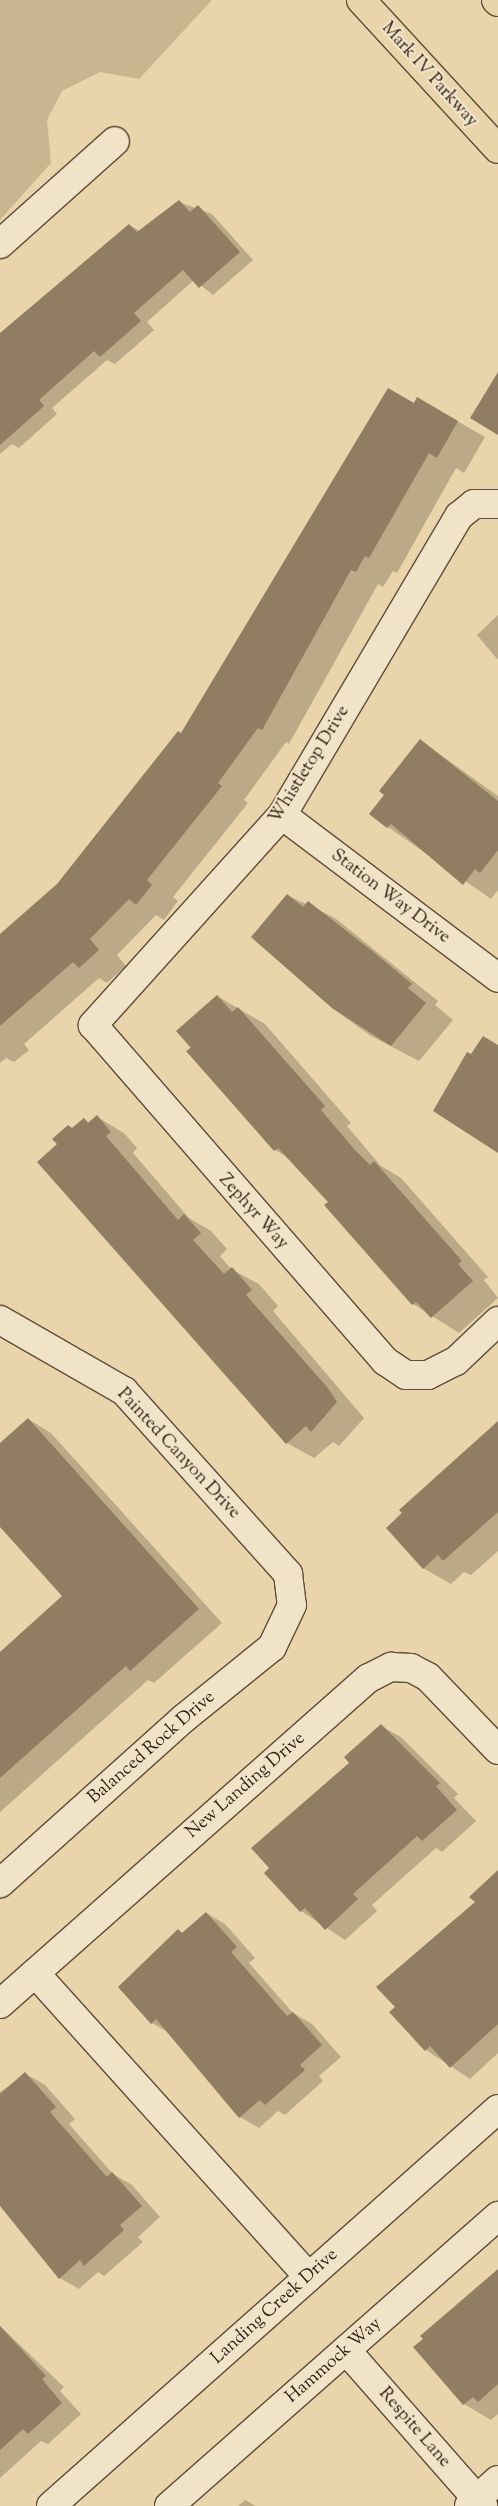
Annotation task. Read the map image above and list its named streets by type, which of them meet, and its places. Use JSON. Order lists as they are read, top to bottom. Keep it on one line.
{"streets":{"main road":["Mark IV Parkway"],"street":["Whistletop Drive","Station Way Drive","Zephyr Way","Painted Canyon Drive","Balanced Rock Drive","New Landing Drive","Landing Creek Drive","Hammock Way","Respite Lane"]},"crossings":[["Whistletop Drive","Station Way Drive"],["Whistletop Drive","Zephyr Way"],["Painted Canyon Drive","Balanced Rock Drive"],["Hammock Way","Respite Lane"]]}
